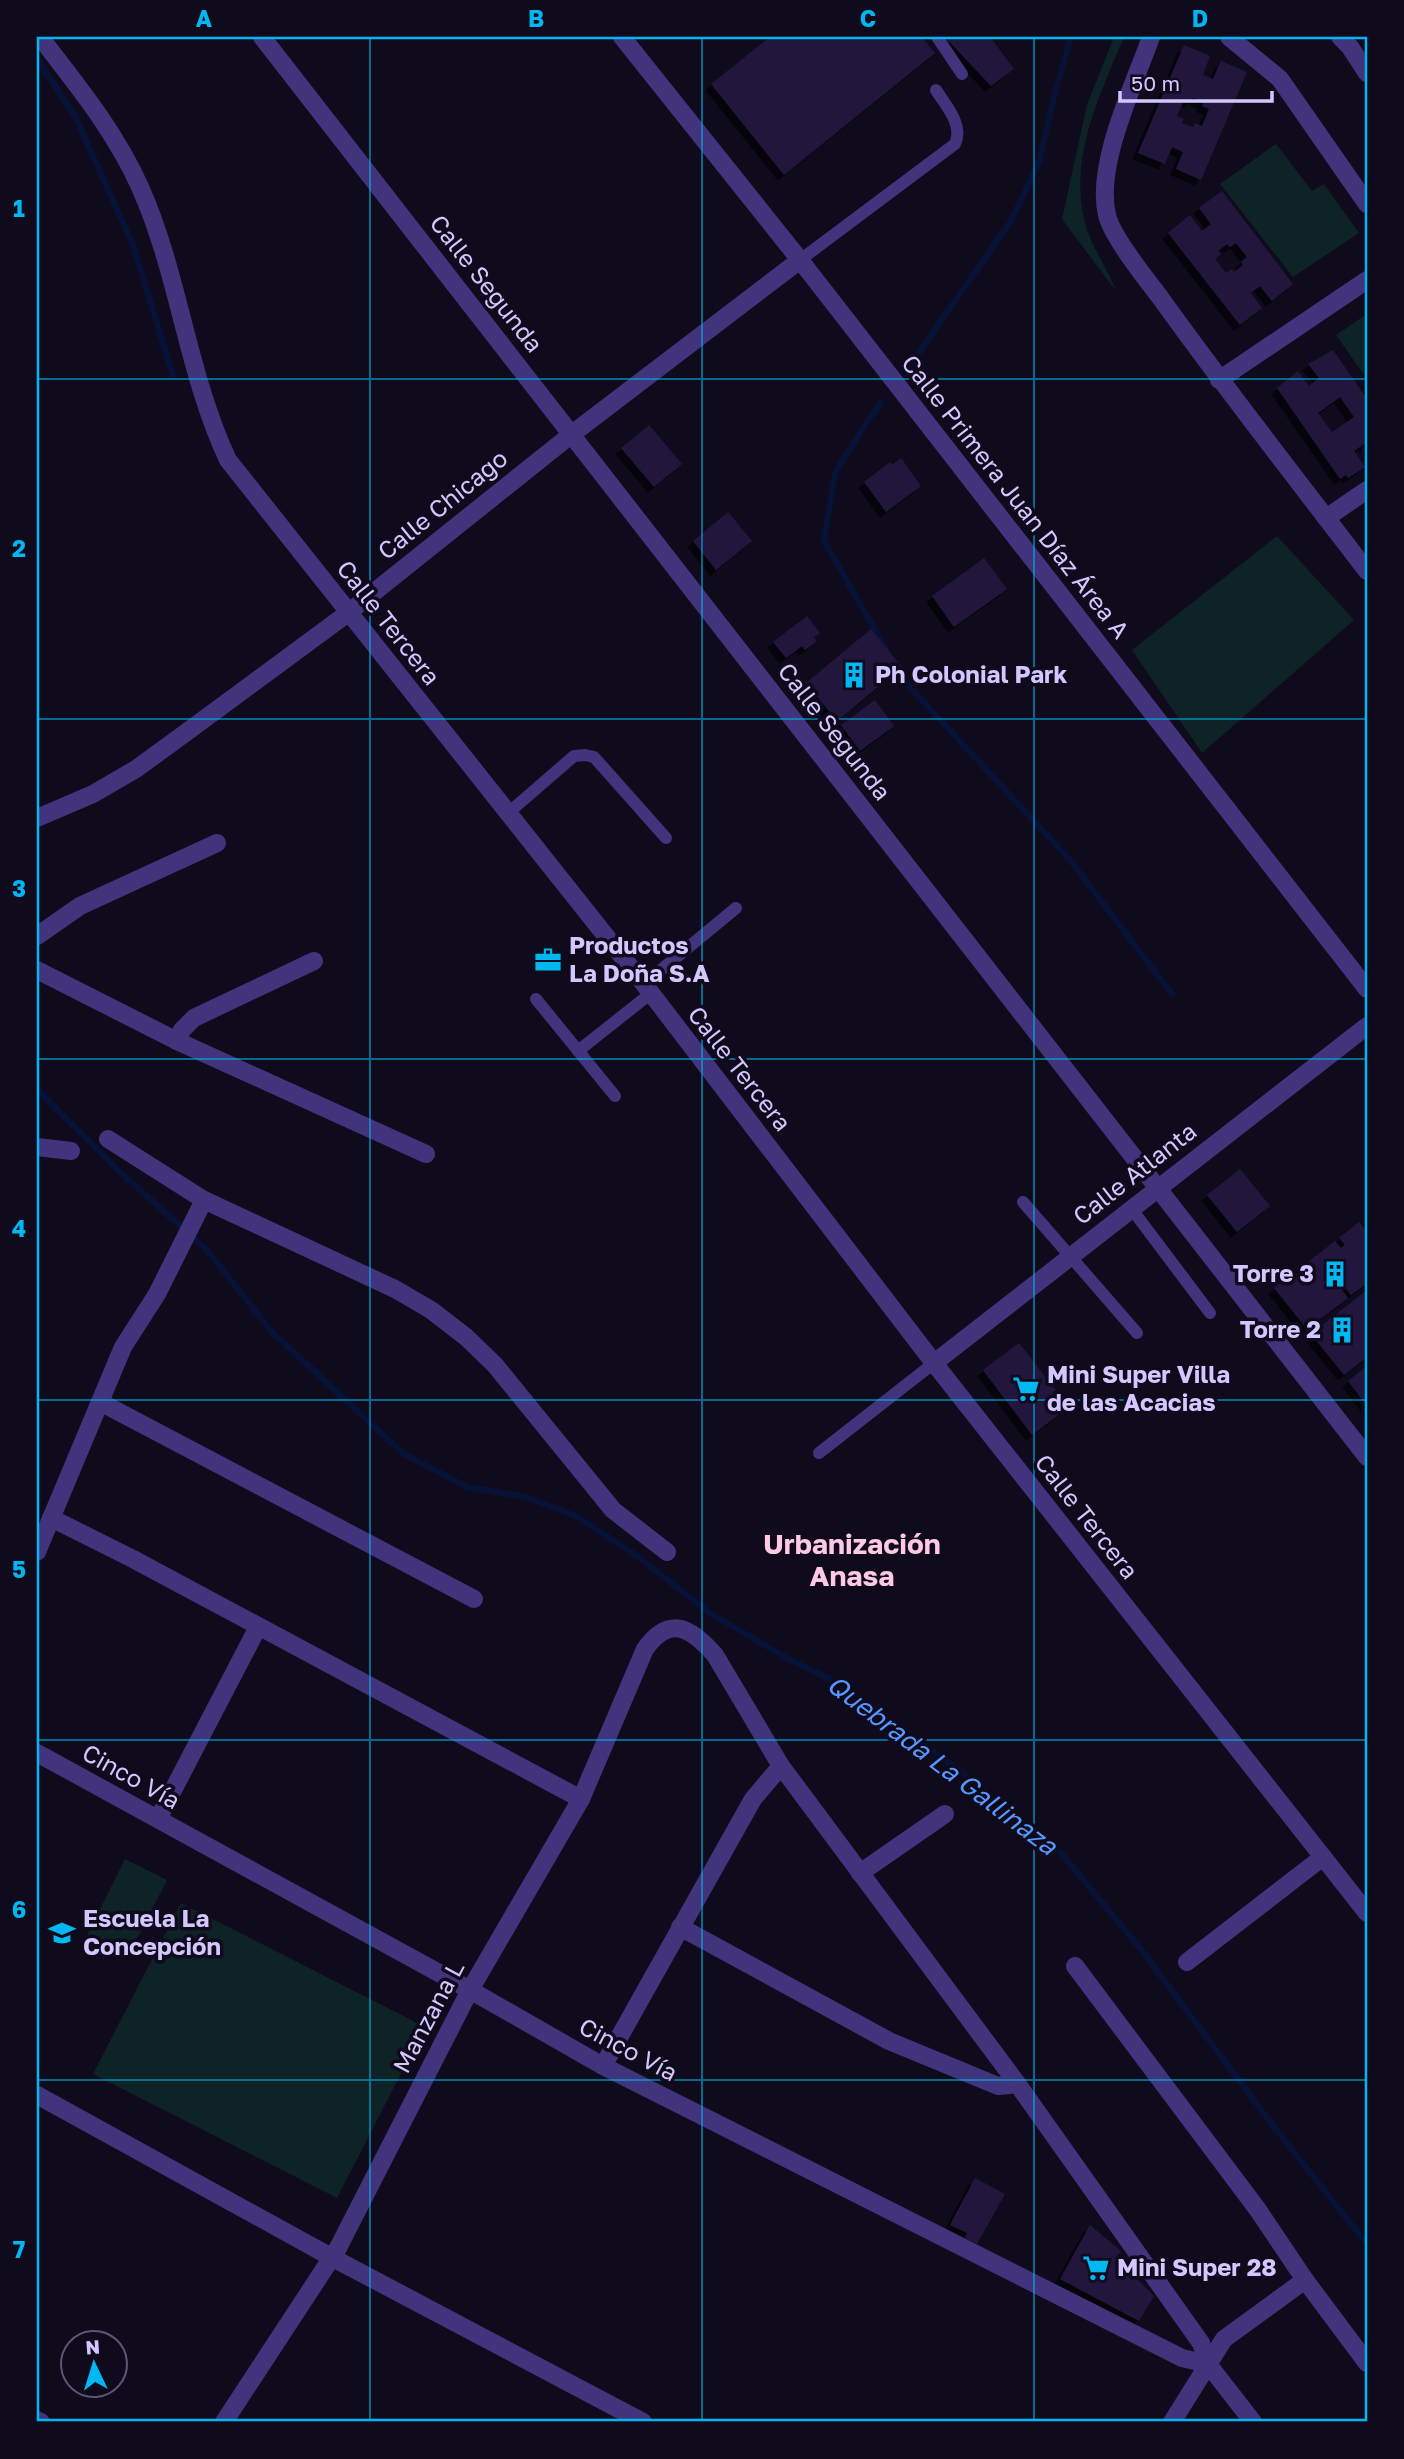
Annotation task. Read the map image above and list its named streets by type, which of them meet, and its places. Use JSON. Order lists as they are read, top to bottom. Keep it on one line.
{"streets":{"street":["Calle Segunda","Calle Primera Juan Díaz Área A","Calle Chicago","Calle Tercera","Calle Atlanta","Cinco Vía","Manzana L"]},"crossings":[["Calle Segunda","Calle Chicago"],["Calle Segunda","Calle Atlanta"],["Calle Primera Juan Díaz Área A","Calle Chicago"],["Calle Chicago","Calle Tercera"],["Calle Tercera","Calle Atlanta"],["Cinco Vía","Manzana L"]],"districts":["Urbanización Anasa"],"water":["Quebrada La Gallinaza"],"places":{"building":["Ph Colonial Park","Torre 3","Torre 2"],"office":["Productos La Doña S.A"],"supermarket":["Mini Super Villa de las Acacias","Mini Super 28"],"school or university":["Escuela La Concepción"]},"scale_bar":"50 m","north":"top","grid":{"columns":["A","B","C","D"],"rows":["1","2","3","4","5","6","7"]}}
